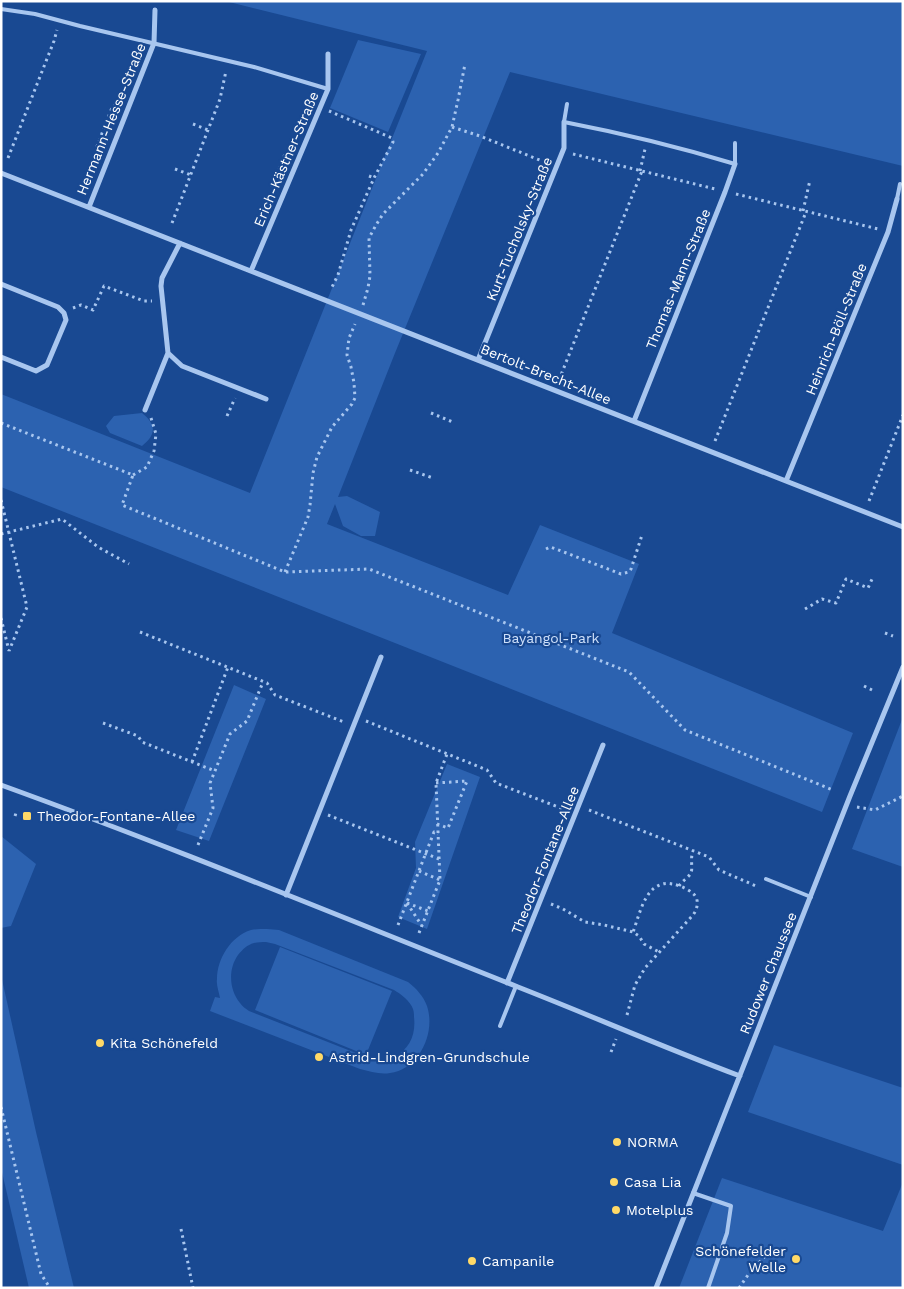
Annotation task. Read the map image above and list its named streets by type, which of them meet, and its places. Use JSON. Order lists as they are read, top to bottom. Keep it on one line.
{"streets":{"street":["Hermann-Hesse-Straße","Erich-Kästner-Straße","Kurt-Tucholsky-Straße","Thomas-Mann-Straße","Heinrich-Böll-Straße","Bertolt-Brecht-Allee","Theodor-Fontane-Allee","Rudower Chaussee"]},"crossings":[["Hermann-Hesse-Straße","Bertolt-Brecht-Allee"],["Erich-Kästner-Straße","Bertolt-Brecht-Allee"],["Kurt-Tucholsky-Straße","Bertolt-Brecht-Allee"],["Thomas-Mann-Straße","Bertolt-Brecht-Allee"],["Heinrich-Böll-Straße","Bertolt-Brecht-Allee"]],"parks":["Bayangol-Park"],"places":{"transit":["Theodor-Fontane-Allee"],"other":["Kita Schönefeld","Astrid-Lindgren-Grundschule","NORMA","Casa Lia","Motelplus","Schönefelder Welle","Campanile"]}}
